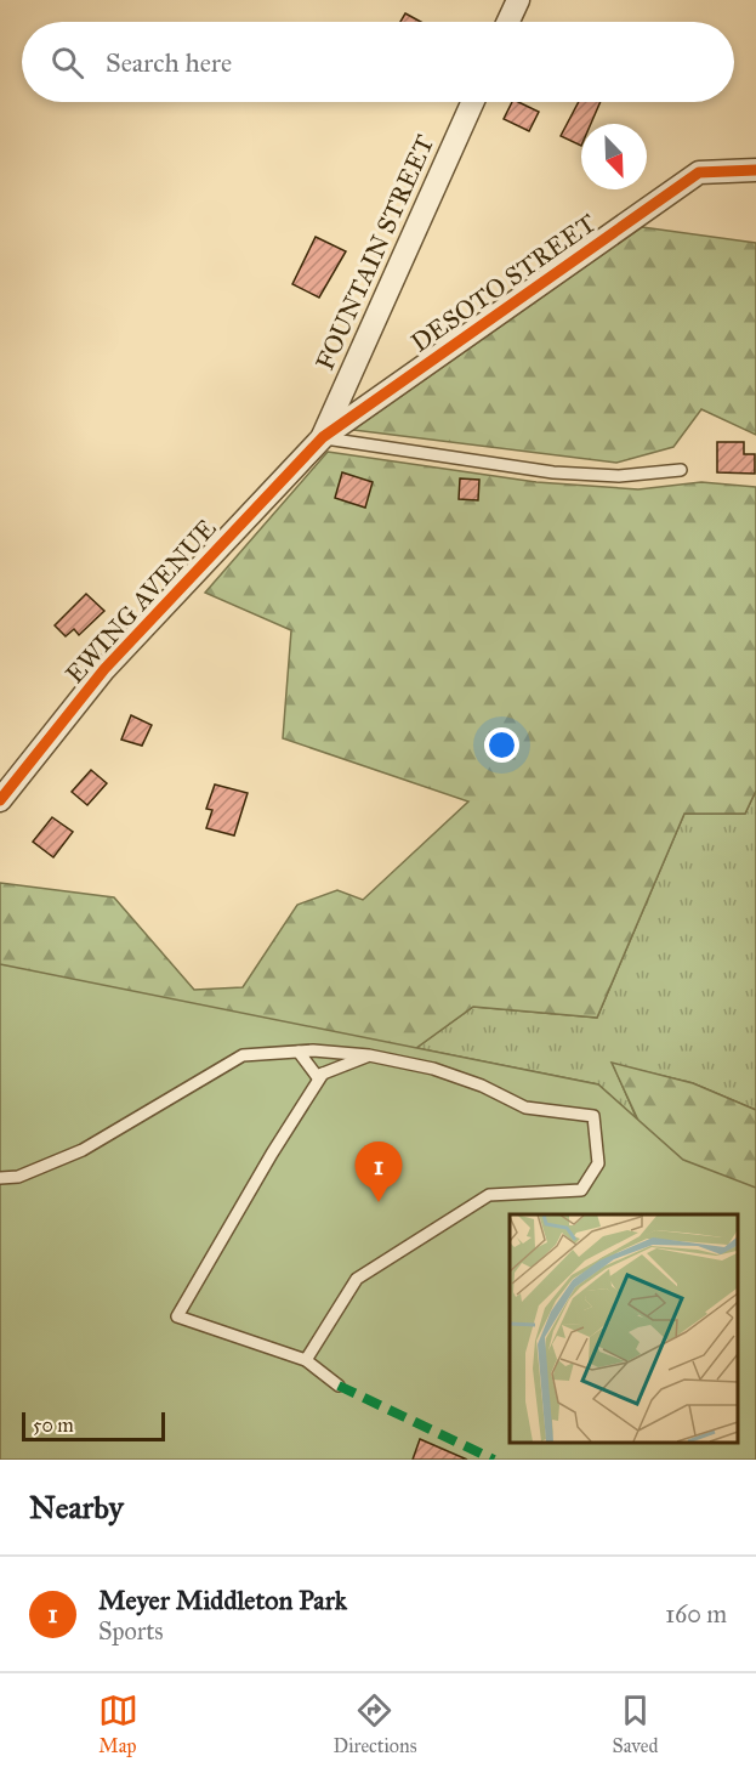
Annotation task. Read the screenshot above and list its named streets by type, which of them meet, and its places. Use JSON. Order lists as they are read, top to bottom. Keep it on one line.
{"streets":{"street":["FOUNTAIN STREET","DESOTO STREET","EWING AVENUE"]},"crossings":[["FOUNTAIN STREET","DESOTO STREET"],["FOUNTAIN STREET","EWING AVENUE"],["DESOTO STREET","EWING AVENUE"]],"scale_bar":"50 m","north":"bottom right","page":{"search":"Search here","pins":"1","scale":"50 m","heading":"Nearby","list":[{"mark":"1","name":"Meyer Middleton Park","note":"Sports","value":"160 m"}],"nav":["Map","Directions","Saved"]}}
